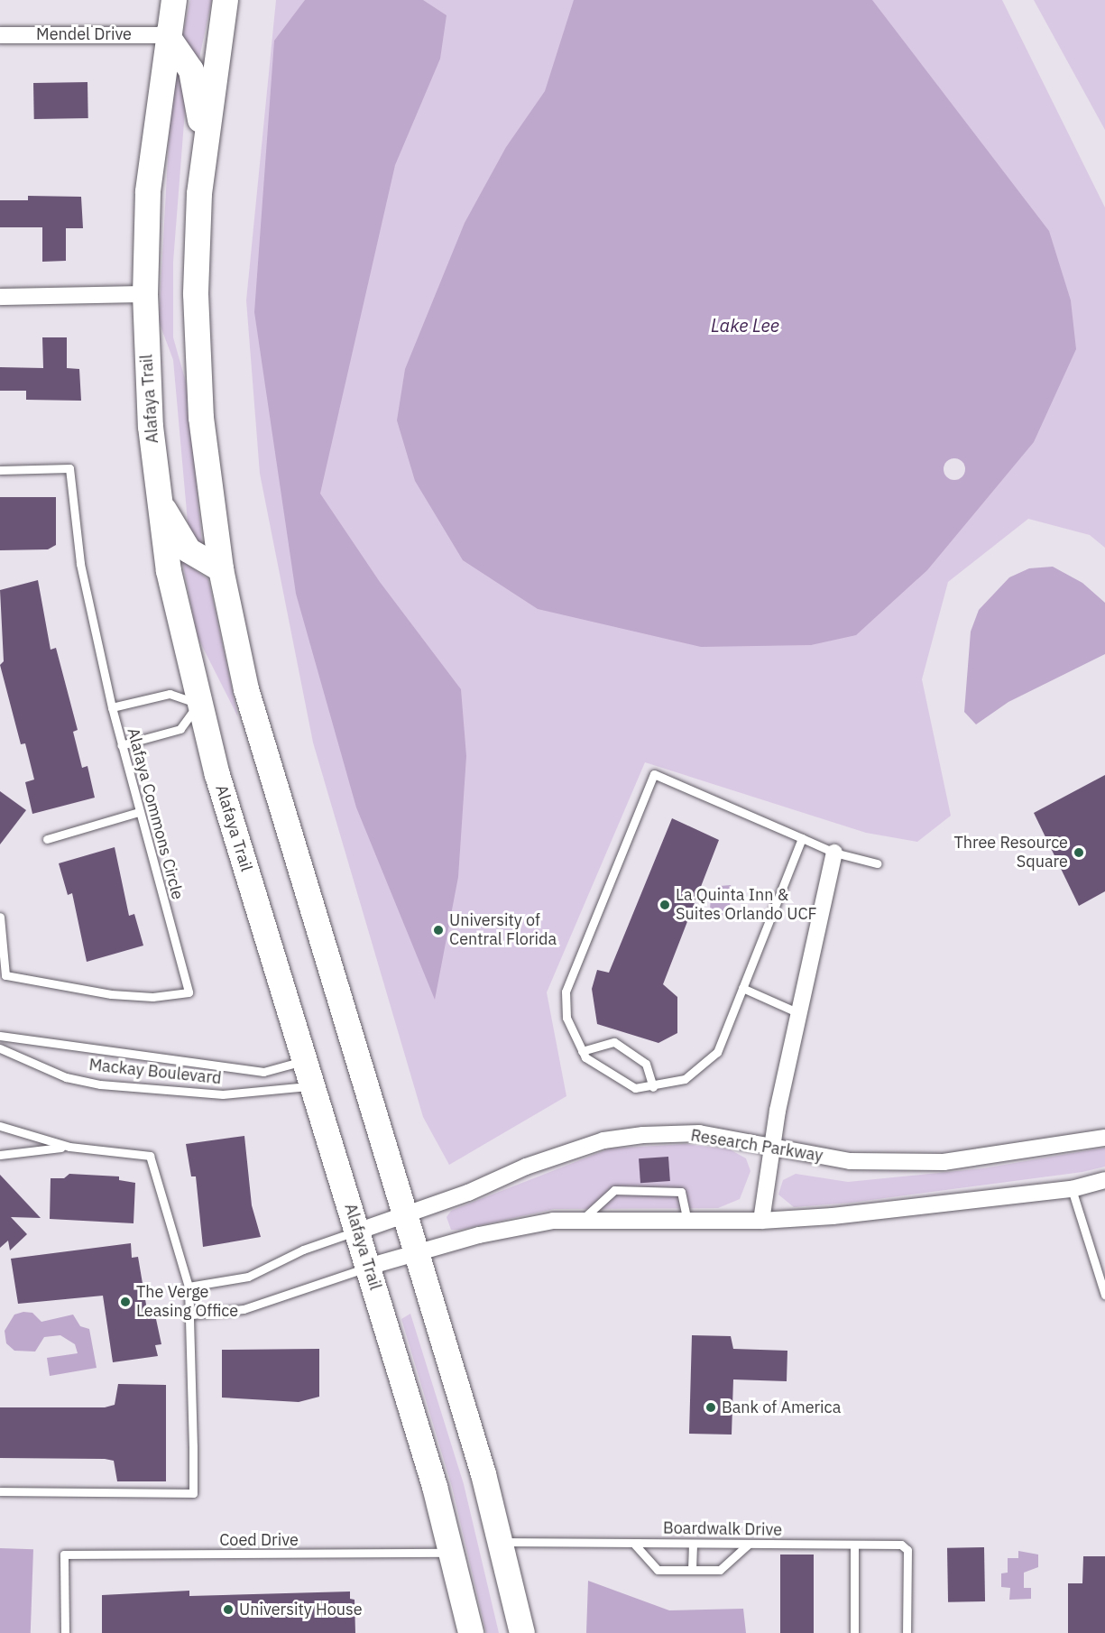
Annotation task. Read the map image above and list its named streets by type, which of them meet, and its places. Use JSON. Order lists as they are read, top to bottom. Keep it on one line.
{"streets":{"main road":["Alafaya Trail"],"street":["Mendel Drive","Research Parkway"],"lane":["Alafaya Commons Circle","Mackay Boulevard","Boardwalk Drive","Coed Drive"]},"crossings":[["Mendel Drive","Alafaya Trail"],["Alafaya Trail","Mackay Boulevard"],["Alafaya Trail","Research Parkway"],["Alafaya Trail","Coed Drive"]],"water":["Lake Lee"],"places":["Three Resource Square","La Quinta Inn & Suites Orlando UCF","University of Central Florida","The Verge Leasing Office","Bank of America","University House"]}
